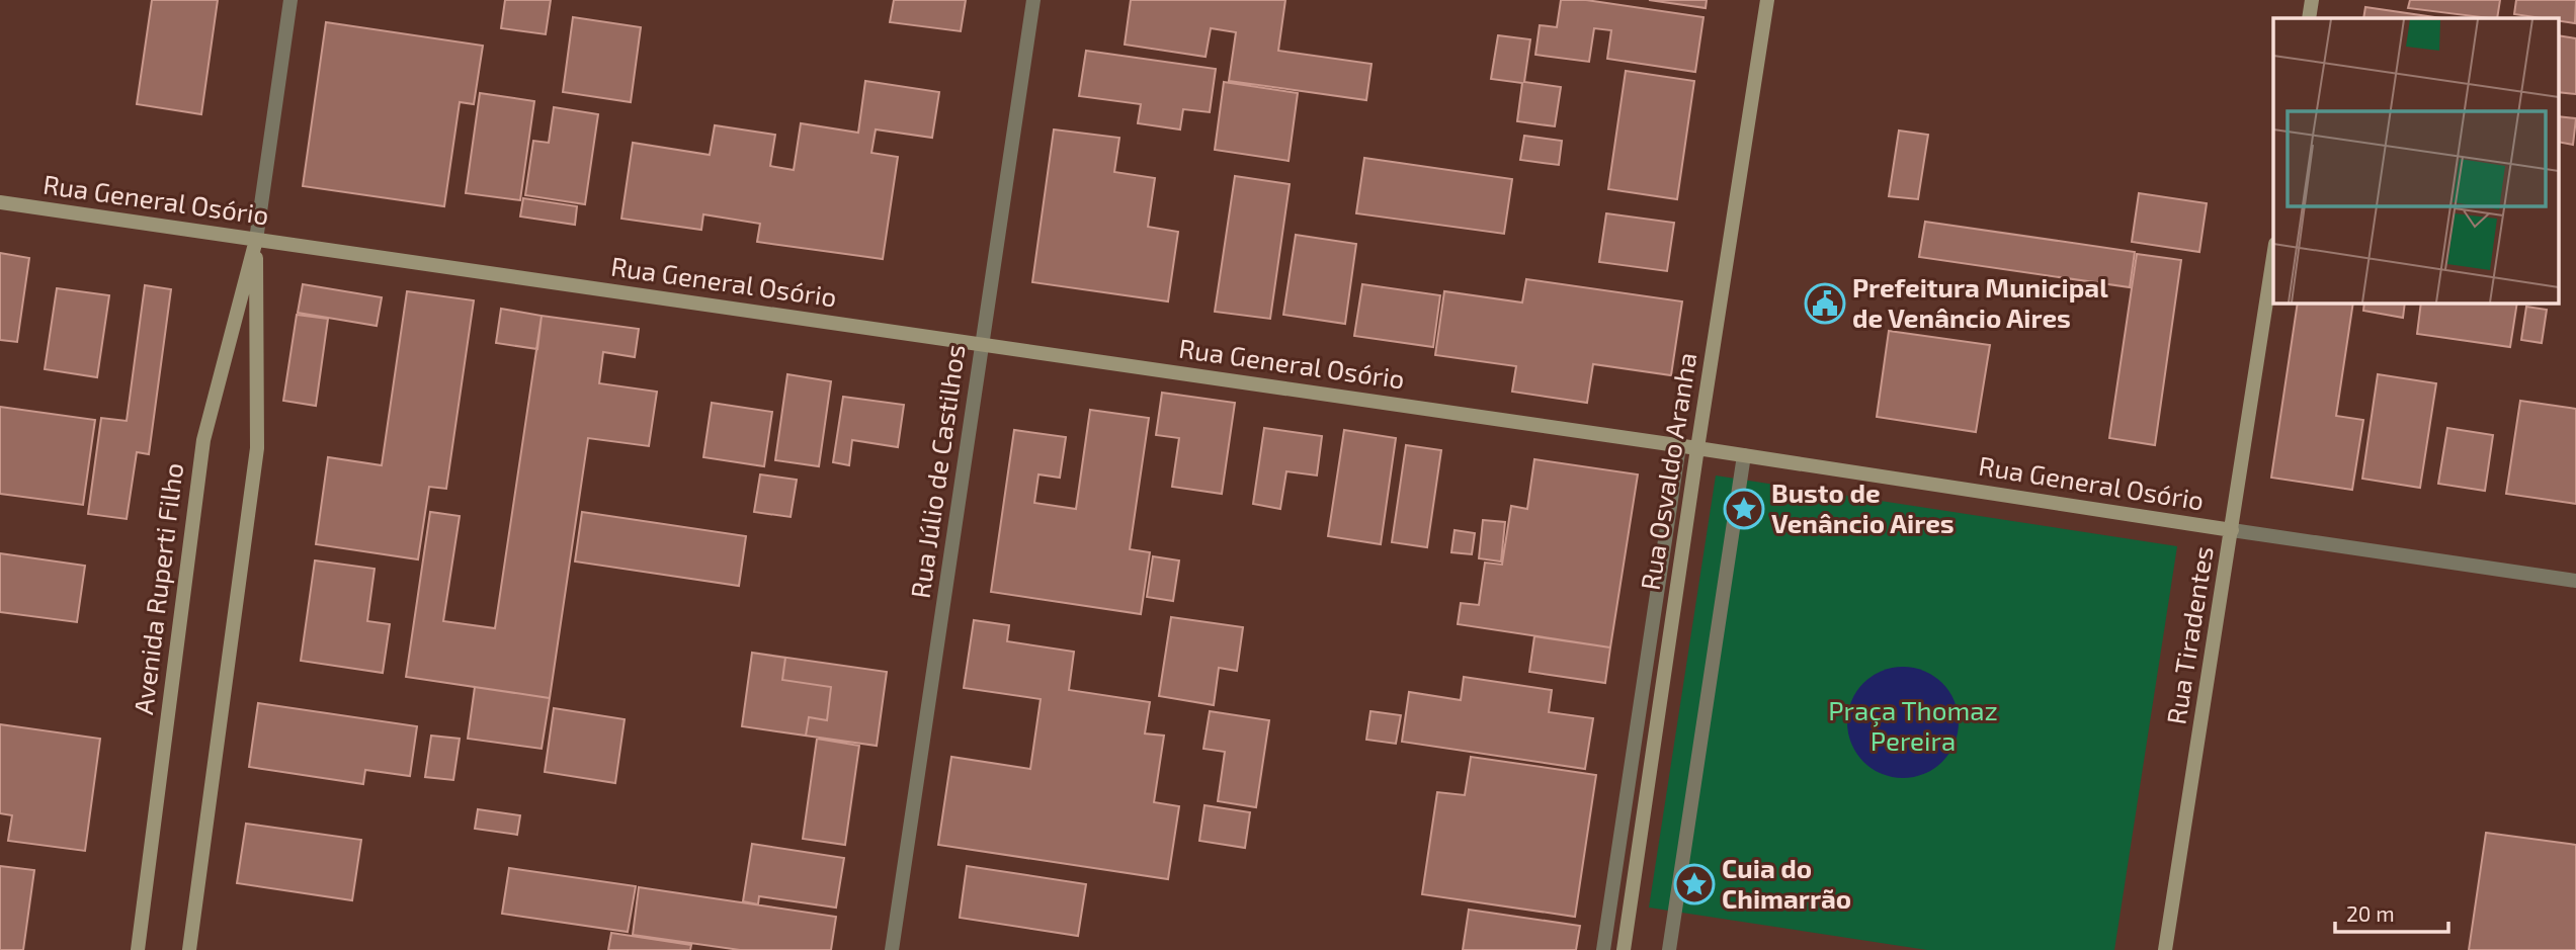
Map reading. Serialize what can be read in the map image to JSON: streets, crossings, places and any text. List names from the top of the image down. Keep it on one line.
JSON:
{"streets":{"main road":["Rua General Osório","Rua Osvaldo Aranha","Avenida Ruperti Filho","Rua Tiradentes"],"street":["Rua Júlio de Castilhos"]},"crossings":[["Rua General Osório","Rua Júlio de Castilhos"],["Rua General Osório","Rua Osvaldo Aranha"],["Rua General Osório","Avenida Ruperti Filho"],["Rua General Osório","Rua Tiradentes"]],"parks":["Praça Thomaz Pereira"],"places":{"public building":["Prefeitura Municipal de Venâncio Aires"],"place":["Busto de Venâncio Aires","Cuia do Chimarrão"]},"scale_bar":"20 m"}
